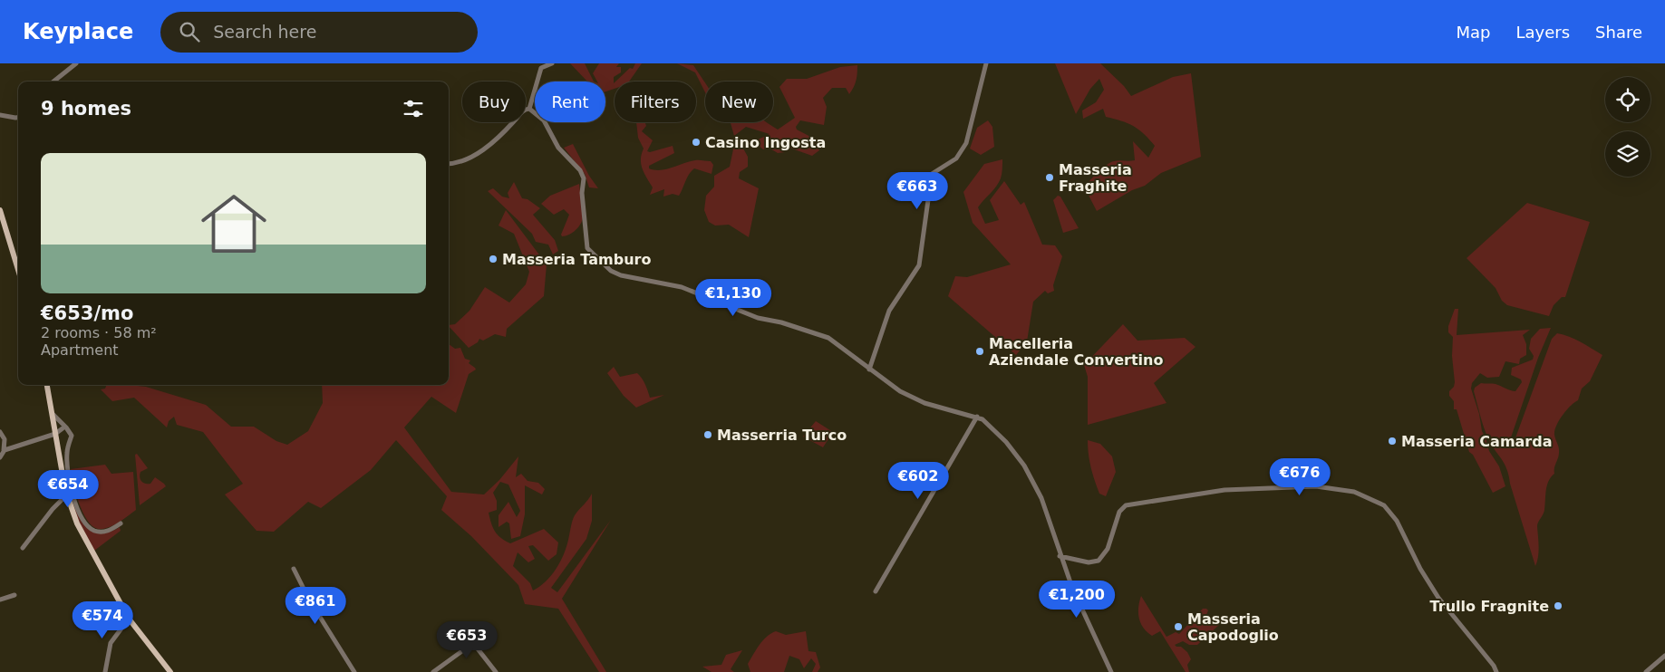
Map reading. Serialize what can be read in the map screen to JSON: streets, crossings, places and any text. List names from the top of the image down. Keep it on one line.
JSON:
{"places":["Casino Ingosta","Masseria Fraghite","Masseria Tamburo","Macelleria Aziendale Convertino","Masserria Turco","Masseria Camarda","Trullo Fragnite","Masseria Capodoglio"],"page":{"header":"Keyplace","search":"Search here","nav":["Map","Layers","Share"],"chip":["Buy","Rent","Filters","New"],"heading":"9 homes","list":[{"name":"€653/mo","note":"2 rooms · 58 m² · Apartment"}],"price":["€663","€1,130","€676","€602","€654","€1,200","€861","€574","€653"]}}
